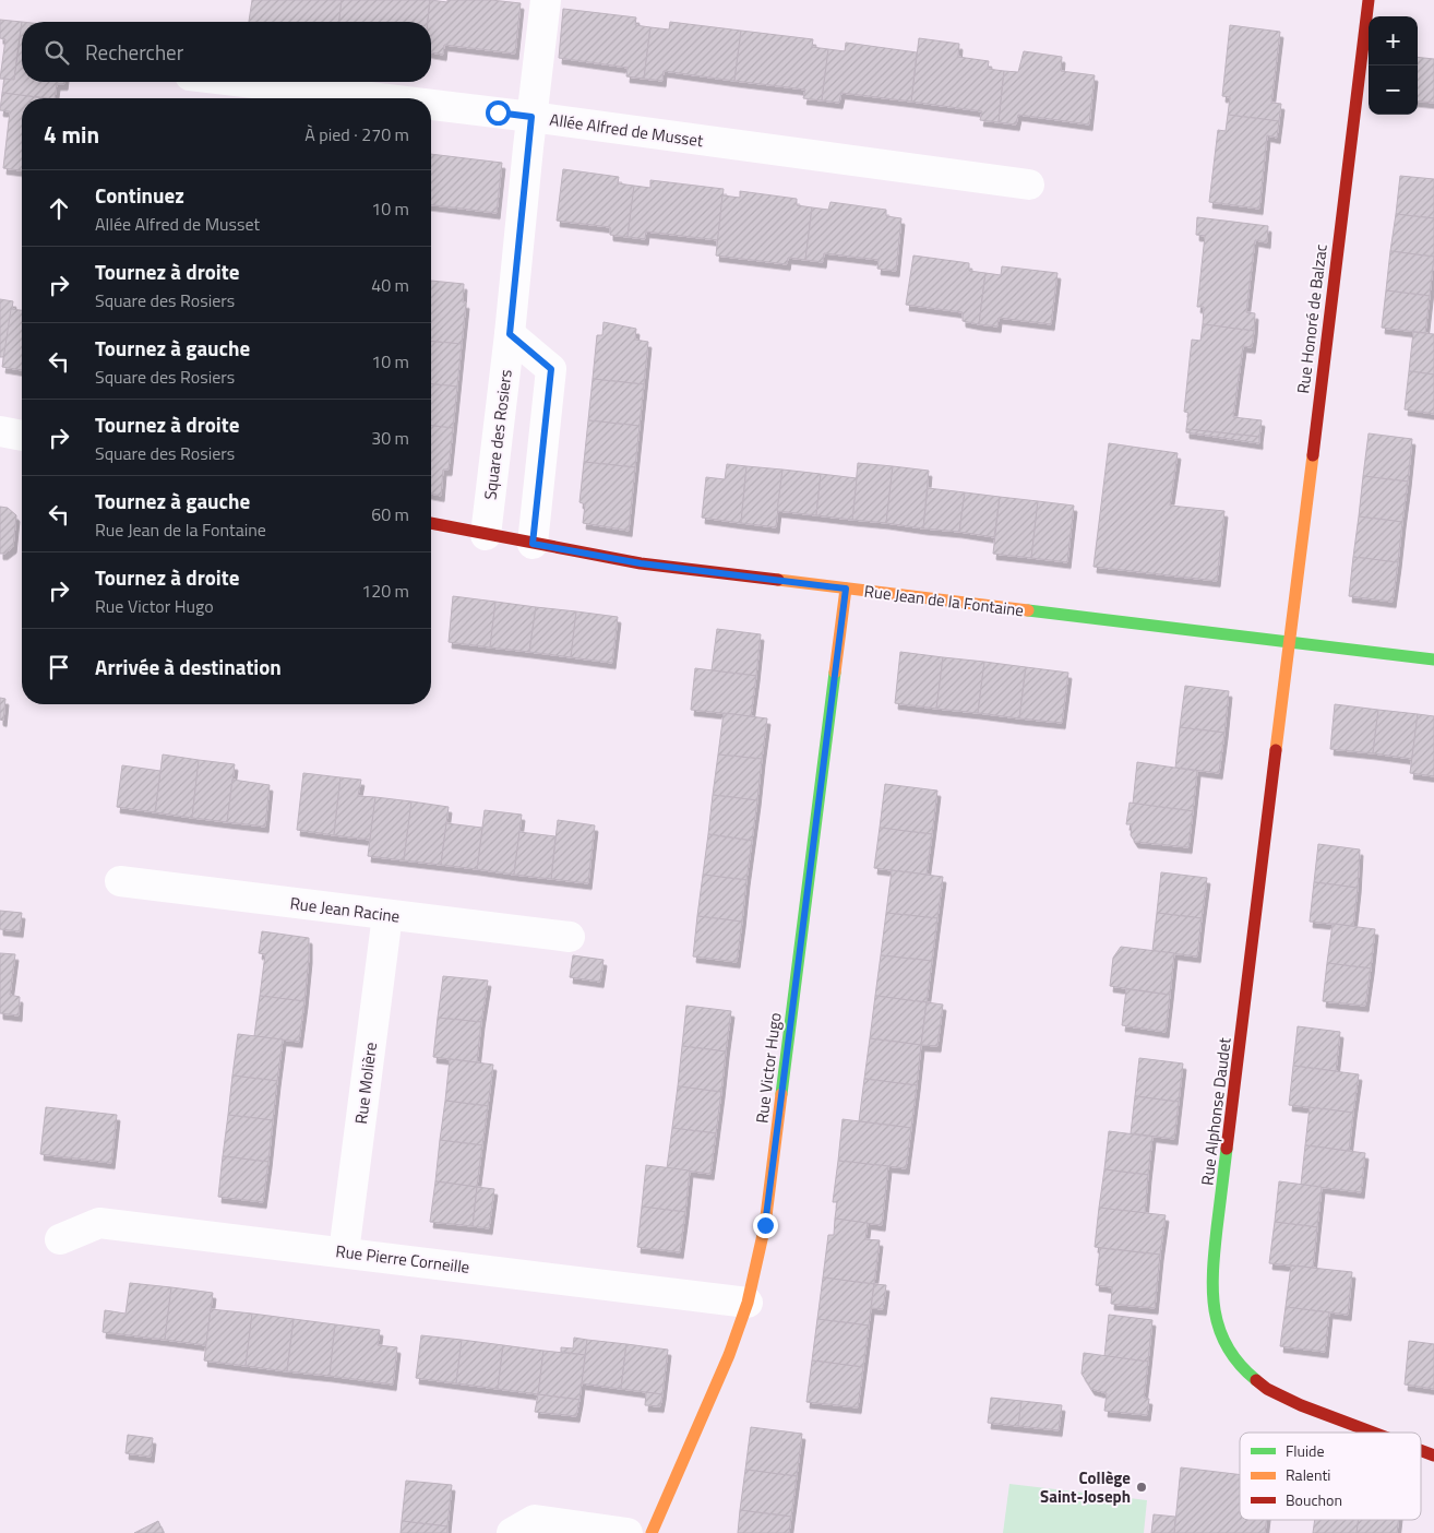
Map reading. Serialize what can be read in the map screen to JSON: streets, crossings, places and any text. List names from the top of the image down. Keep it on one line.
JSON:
{"streets":{"street":["Allée Alfred de Musset","Rue Honoré de Balzac","Square des Rosiers","Rue Jean de la Fontaine","Rue Jean Racine","Rue Victor Hugo","Rue Molière","Rue Alphonse Daudet","Rue Pierre Corneille"]},"crossings":[["Allée Alfred de Musset","Square des Rosiers"],["Rue Honoré de Balzac","Rue Jean de la Fontaine"],["Rue Honoré de Balzac","Rue Alphonse Daudet"],["Square des Rosiers","Rue Jean de la Fontaine"],["Rue Jean de la Fontaine","Rue Victor Hugo"],["Rue Jean de la Fontaine","Rue Alphonse Daudet"],["Rue Jean Racine","Rue Molière"],["Rue Victor Hugo","Rue Pierre Corneille"],["Rue Molière","Rue Pierre Corneille"]],"places":["Collège Saint-Joseph"],"legend":["Fluide","Ralenti","Bouchon"],"page":{"map_buttons":["+","−"],"search":"Rechercher","heading":["4 min","À pied · 270 m"],"list":[["Continuez","Allée Alfred de Musset","10 m"],["Tournez à droite","Square des Rosiers","40 m"],["Tournez à gauche","Square des Rosiers","10 m"],["Tournez à droite","Square des Rosiers","30 m"],["Tournez à gauche","Rue Jean de la Fontaine","60 m"],["Tournez à droite","Rue Victor Hugo","120 m"],"Arrivée à destination"]}}
